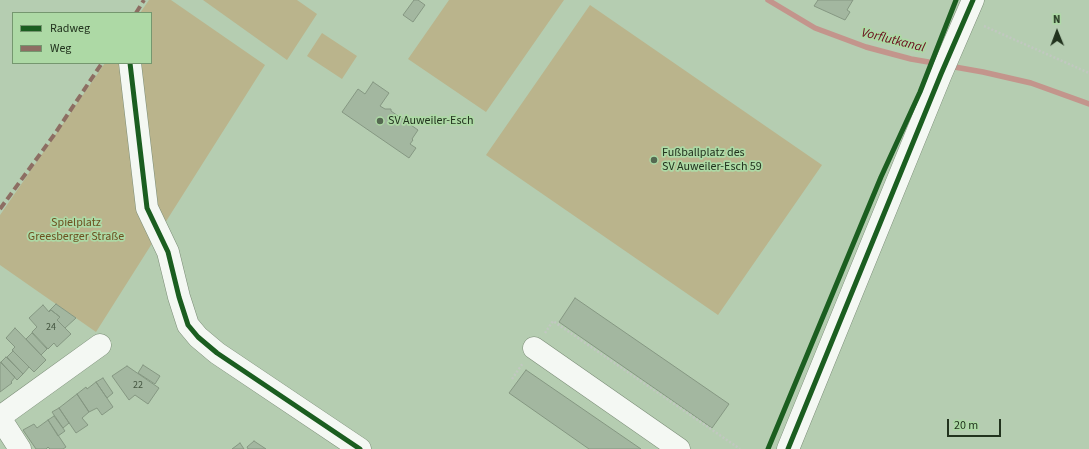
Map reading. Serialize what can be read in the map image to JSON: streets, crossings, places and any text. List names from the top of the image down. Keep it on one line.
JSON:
{"water":["Vorflutkanal"],"parks":["Spielplatz Greesberger Straße"],"places":["SV Auweiler-Esch","Fußballplatz des SV Auweiler-Esch 59"],"house_numbers":["24","22"],"legend":["Radweg","Weg"],"scale_bar":"20 m","north":"top"}
